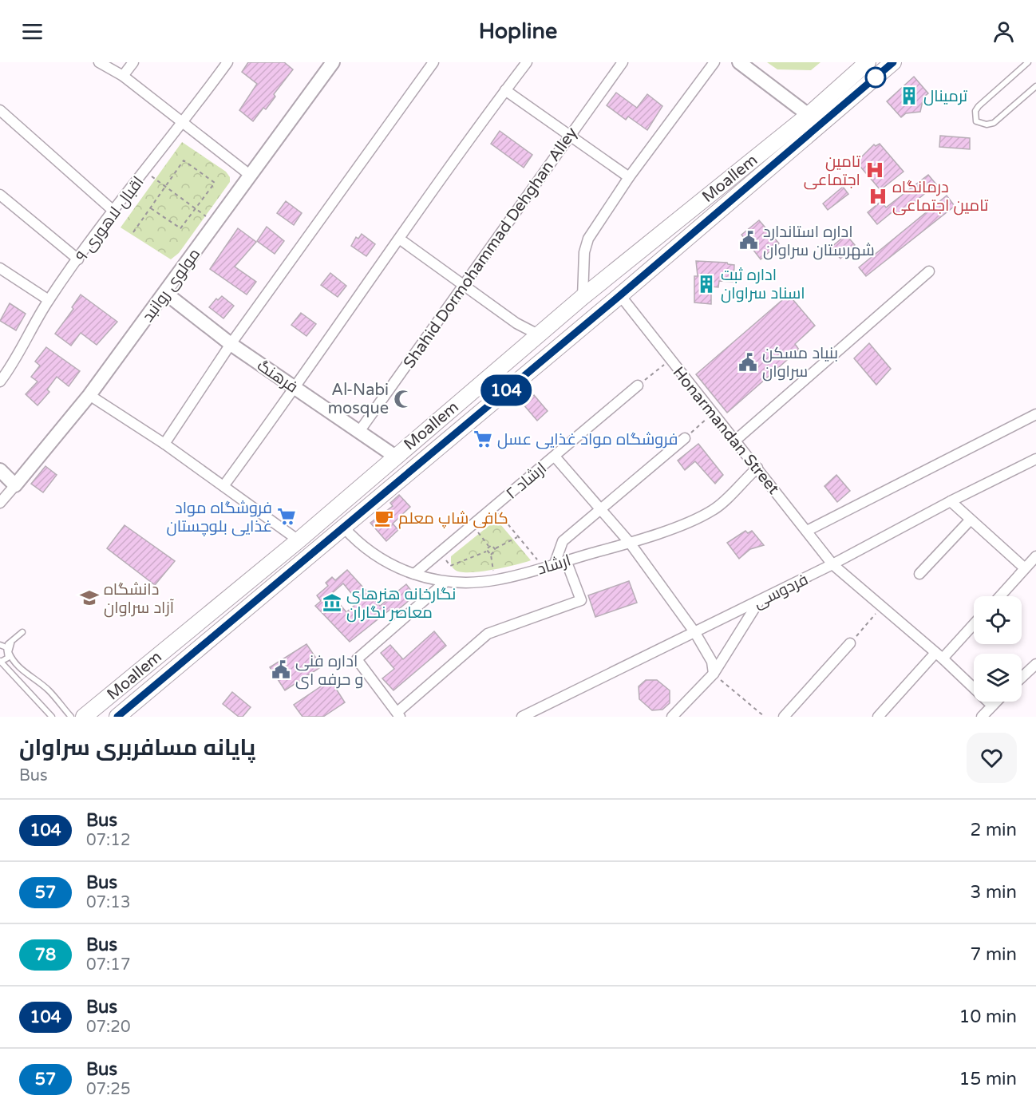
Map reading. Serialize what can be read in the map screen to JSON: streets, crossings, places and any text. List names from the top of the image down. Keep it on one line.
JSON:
{"streets":{"main road":["Moallem"],"street":["اقبال لاهوری ۹","Shahid Dormohammad Dehghan Alley","مولوی روانبد","فرهنگ","Honarmandan Street","ارشاد ۲","ارشاد","فردوسی"]},"crossings":[["Moallem","فرهنگ"],["Moallem","Honarmandan Street"],["Moallem","ارشاد"],["Shahid Dormohammad Dehghan Alley","فرهنگ"],["مولوی روانبد","فرهنگ"],["Honarmandan Street","ارشاد"],["Honarmandan Street","فردوسی"],["ارشاد ۲","ارشاد"]],"places":{"building":["ترمینال","اداره ثبت اسناد سراوان"],"hospital":["تامین اجتماعی","درمانگاه تامین اجتماعی"],"public building":["اداره استاندارد شهرستان سراوان","بنیاد مسکن سراوان","اداره فنی و حرفه ای"],"mosque":["Al-Nabi mosque"],"supermarket":["فروشگاه مواد غذایی عسل","فروشگاه مواد غذایی بلوچستان"],"cafe":["کافی شاپ معلم"],"school or university":["دانشگاه آزاد سراوان"],"museum":["نگارخانه هنرهای معاصر نگاران"]},"lines":["bus line 104"],"page":{"header":"Hopline","on_map":"104","heading":["پایانه مسافربری سراوان","Bus"],"list":[{"mark":"104","name":"Bus","note":"07:12","value":"2 min"},{"mark":"57","name":"Bus","note":"07:13","value":"3 min"},{"mark":"78","name":"Bus","note":"07:17","value":"7 min"},{"mark":"104","name":"Bus","note":"07:20","value":"10 min"},{"mark":"57","name":"Bus","note":"07:25","value":"15 min"}]}}
